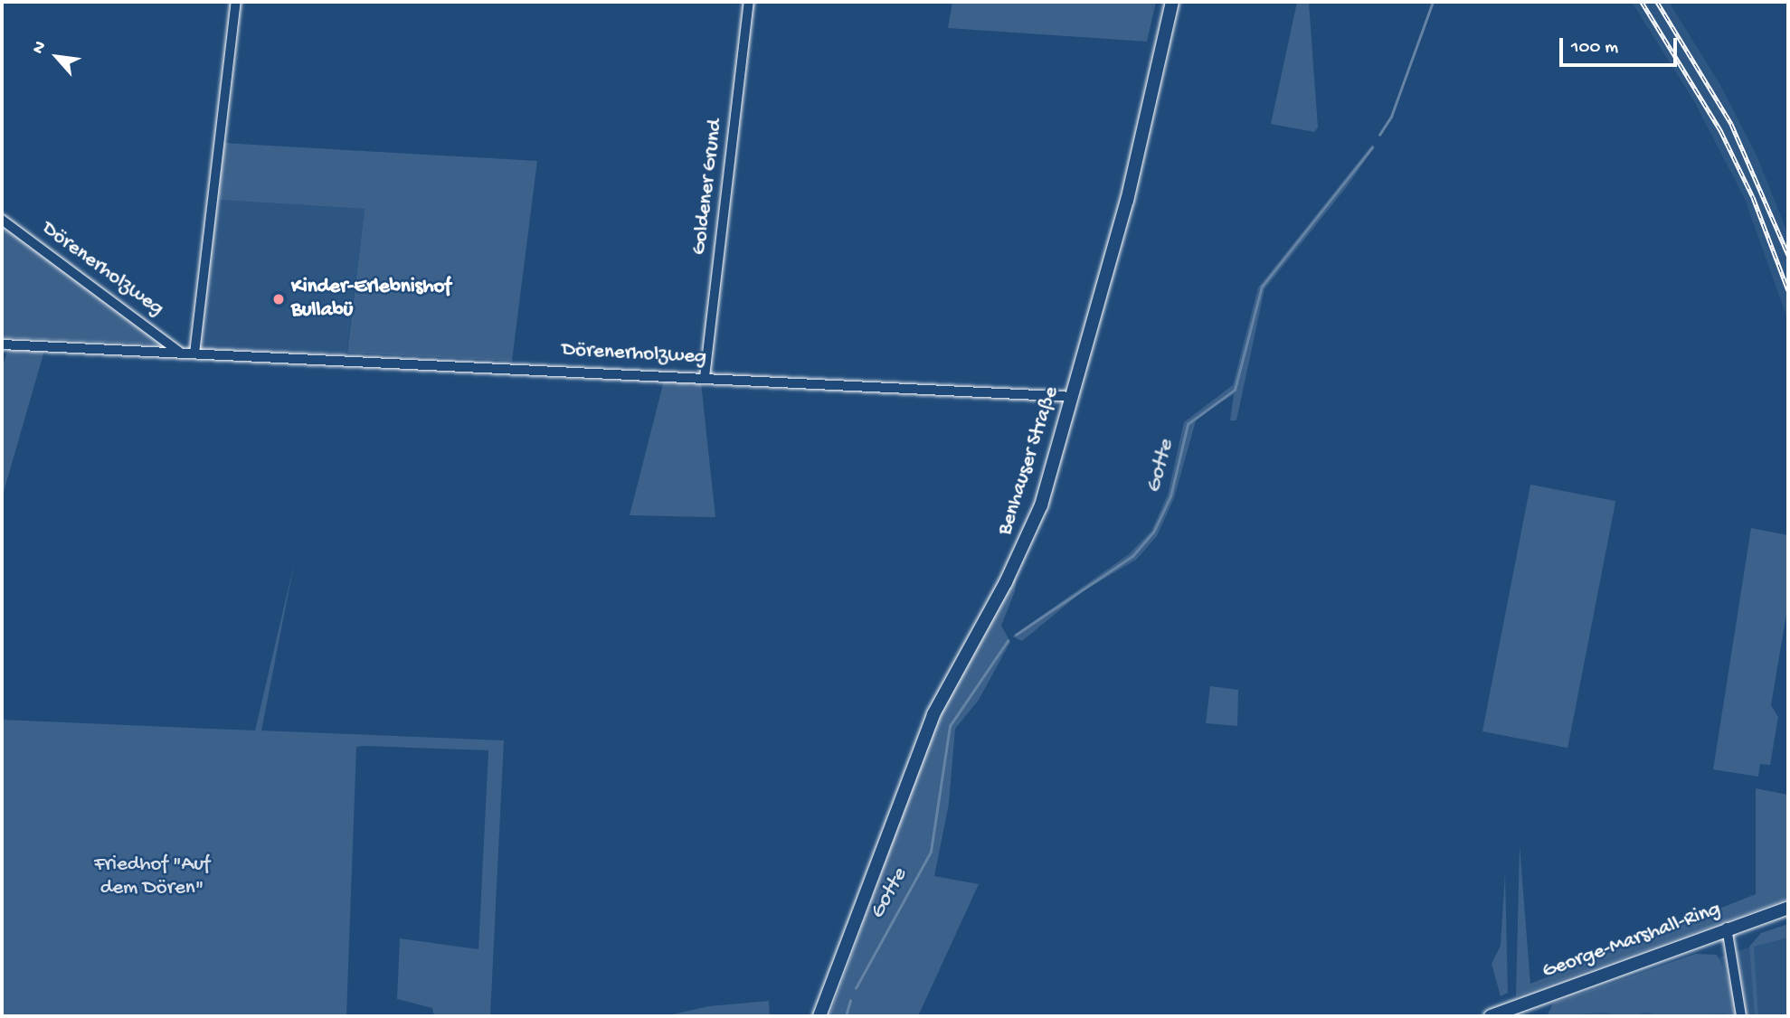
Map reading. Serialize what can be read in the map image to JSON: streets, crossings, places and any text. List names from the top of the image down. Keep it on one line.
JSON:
{"streets":{"main road":["Benhauser Straße","George-Marshall-Ring"],"street":["Goldener Grund","Dörenerholzweg"]},"crossings":[["Goldener Grund","Dörenerholzweg"],["Dörenerholzweg","Benhauser Straße"]],"water":["Gotte"],"parks":["Friedhof \"Auf dem Dören\""],"places":["Kinder-Erlebnishof Bullabü"],"scale_bar":"100 m","north":"top left"}
